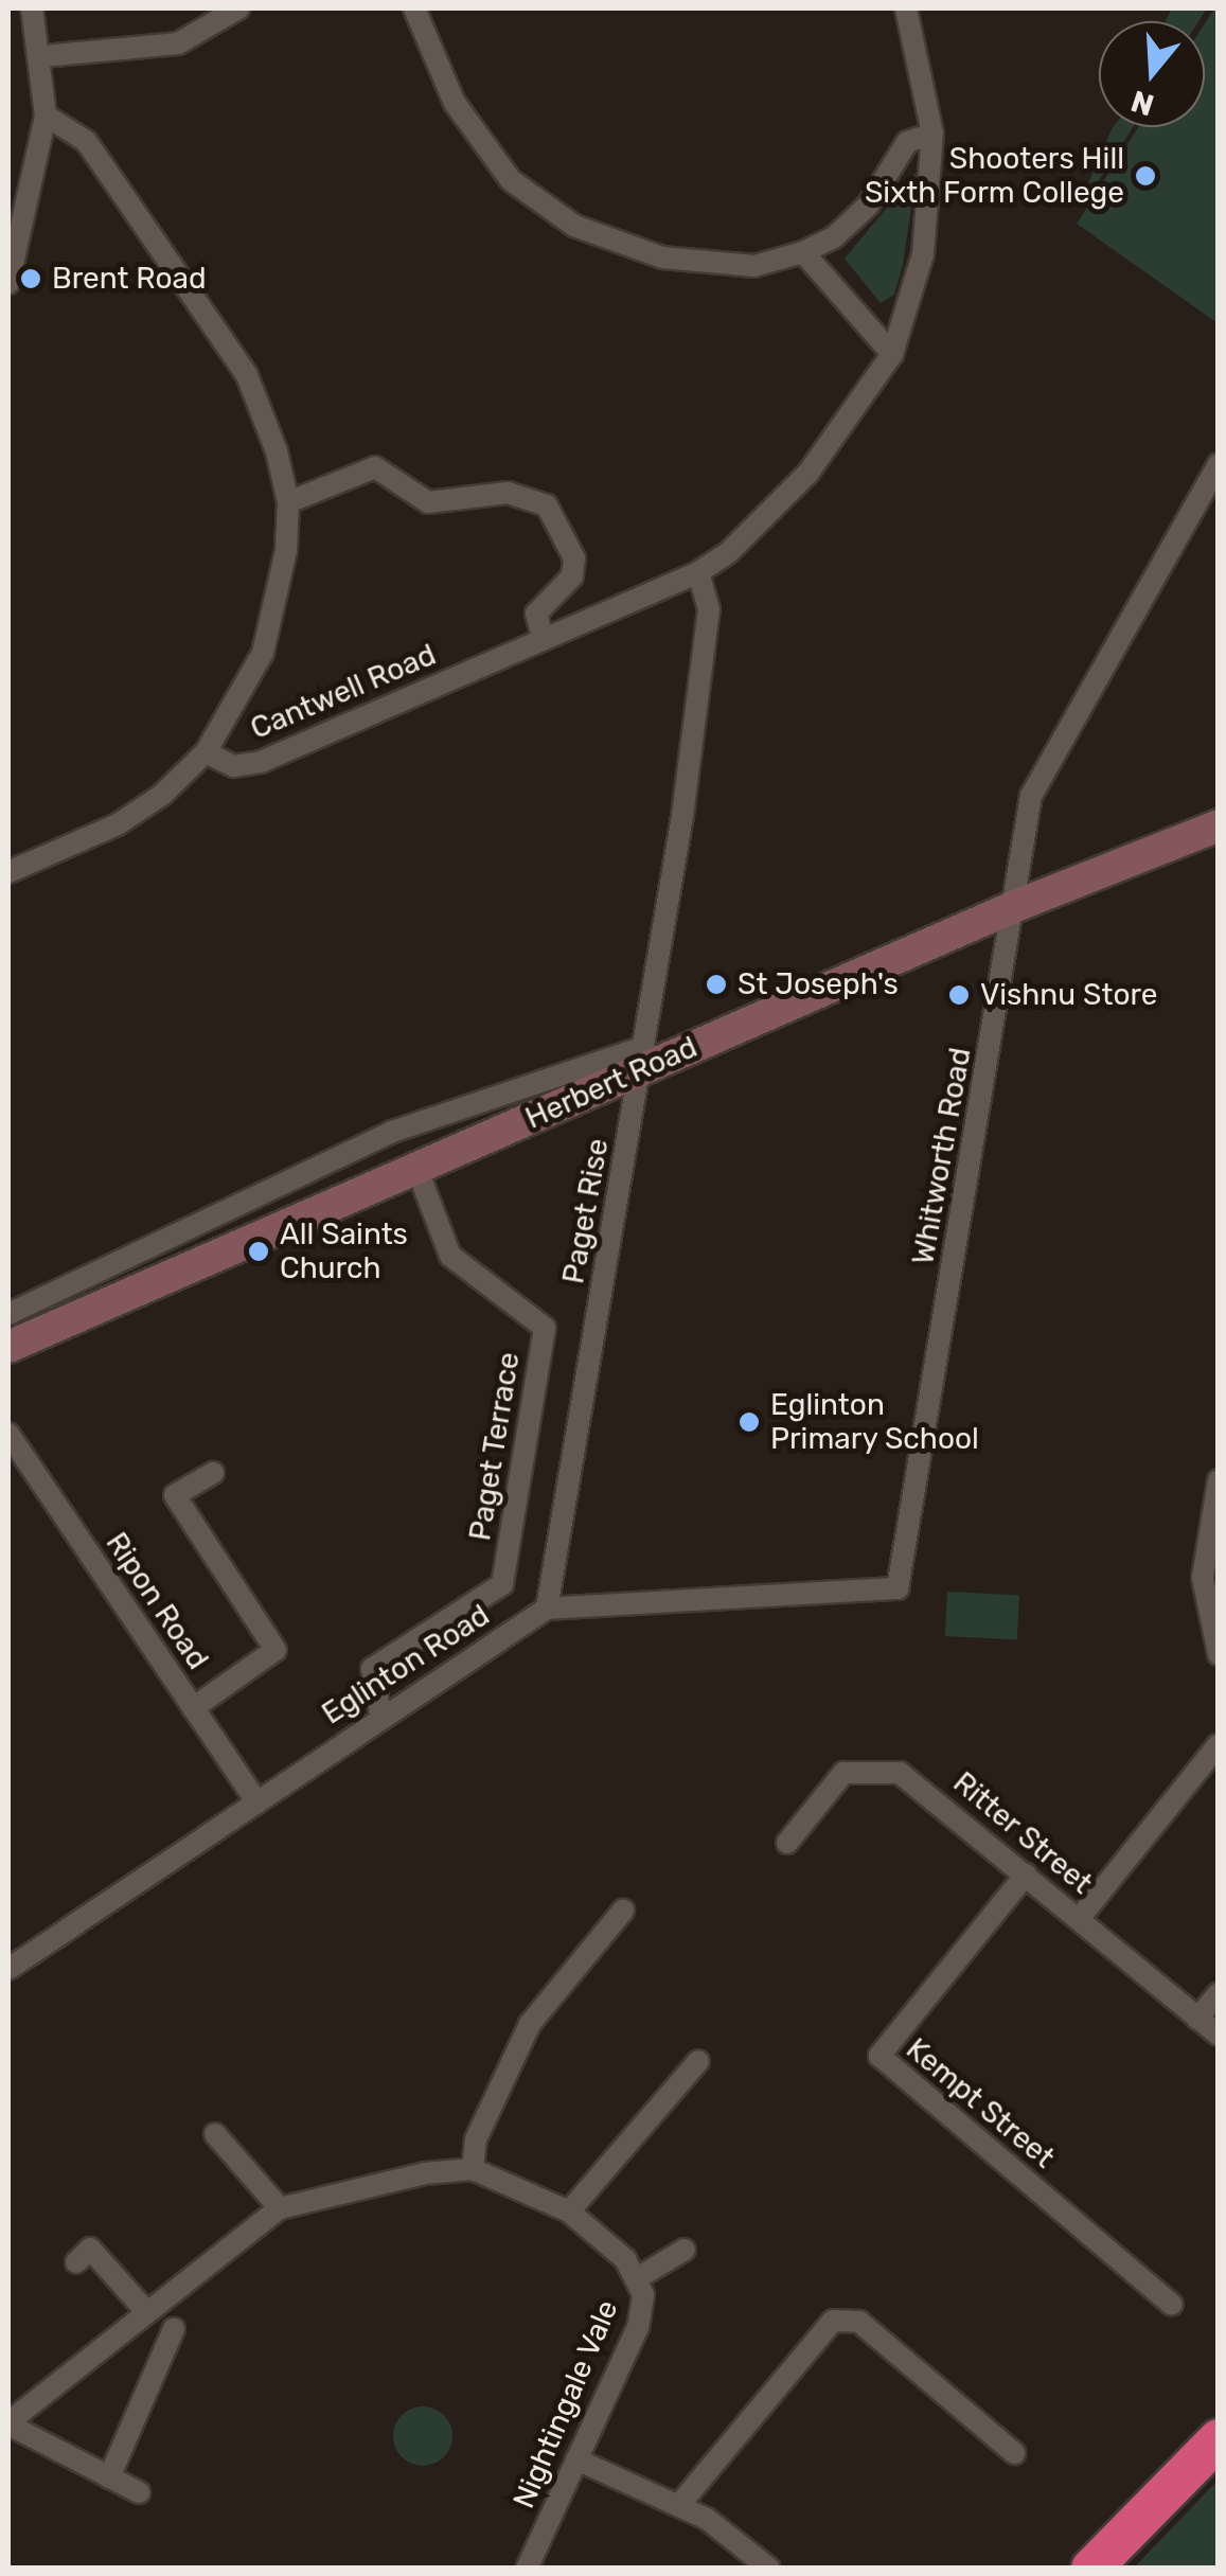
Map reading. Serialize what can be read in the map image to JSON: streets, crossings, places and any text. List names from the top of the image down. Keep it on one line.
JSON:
{"streets":{"street":["Cantwell Road","Herbert Road","Whitworth Road","Paget Rise","Paget Terrace","Ripon Road","Eglinton Road","Ritter Street","Kempt Street","Nightingale Vale"]},"crossings":[["Cantwell Road","Paget Rise"],["Herbert Road","Whitworth Road"],["Herbert Road","Paget Rise"],["Herbert Road","Paget Terrace"],["Whitworth Road","Eglinton Road"],["Paget Rise","Eglinton Road"],["Paget Terrace","Eglinton Road"],["Ripon Road","Eglinton Road"],["Ritter Street","Kempt Street"]],"places":["Shooters Hill Sixth Form College","Brent Road","St Joseph's","Vishnu Store","All Saints Church","Eglinton Primary School"],"north":"bottom"}
